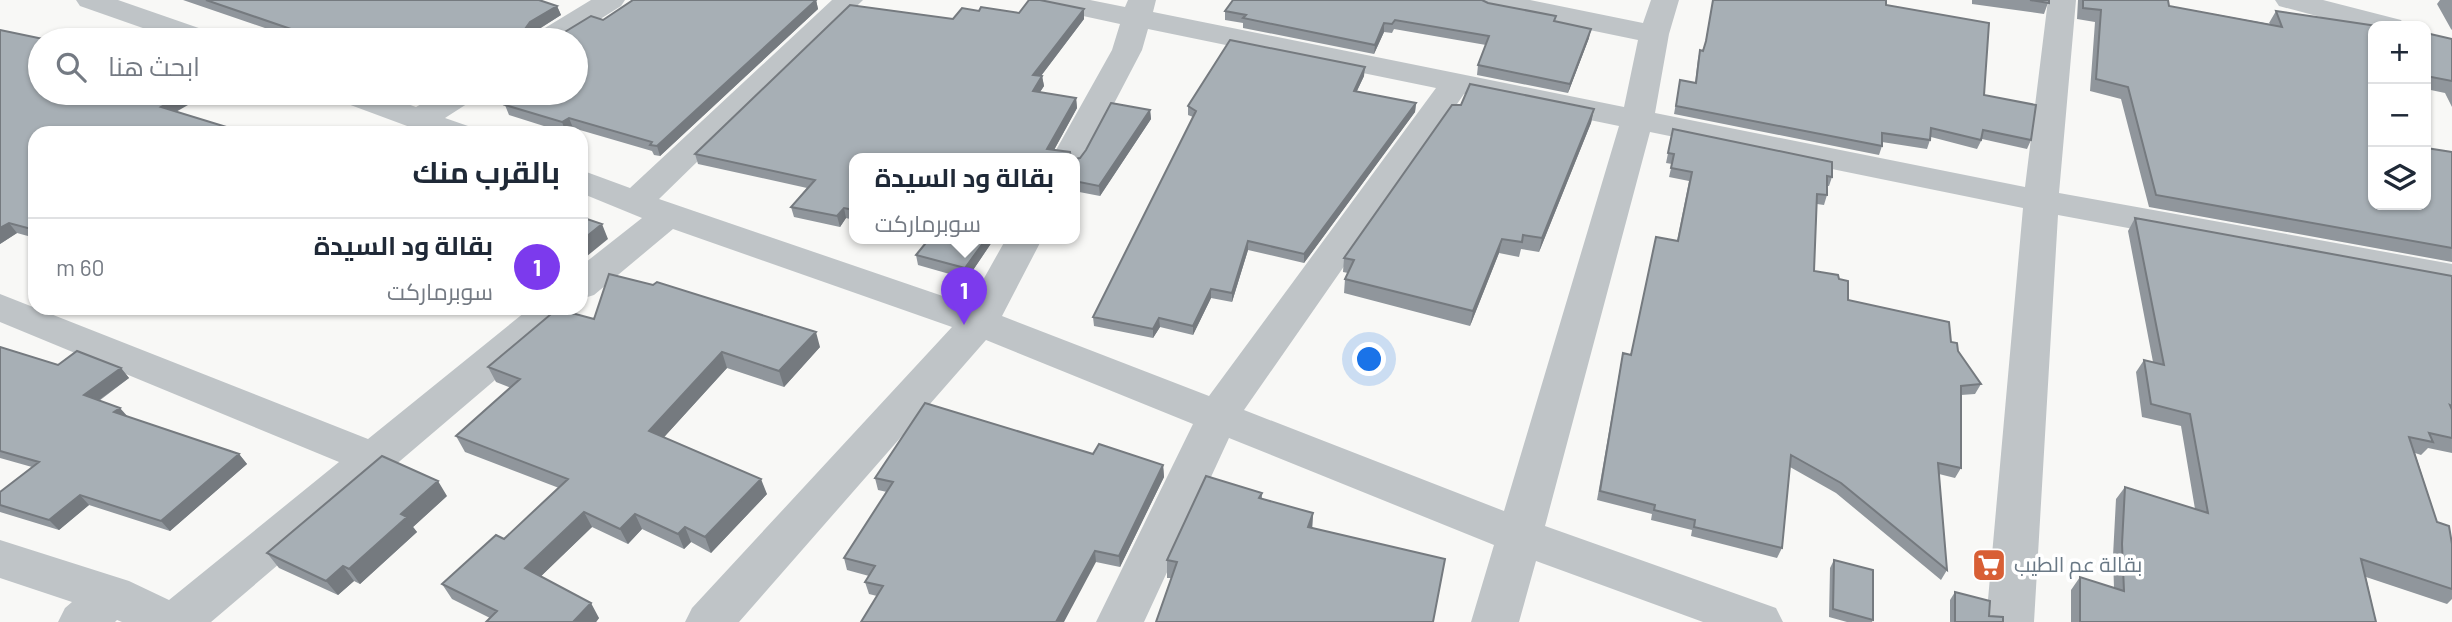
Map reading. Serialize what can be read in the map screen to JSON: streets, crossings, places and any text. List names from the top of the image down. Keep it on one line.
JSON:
{"places":{"supermarket":["بقالة عم الطيب"]},"page":{"map_buttons":["+","−"],"search":"ابحث هنا","heading":"بالقرب منك","popup":["بقالة ود السيدة","سوبرماركت"],"list":[{"mark":"1","name":"بقالة ود السيدة","note":"سوبرماركت","value":"60 m"}],"pins":"1"}}
